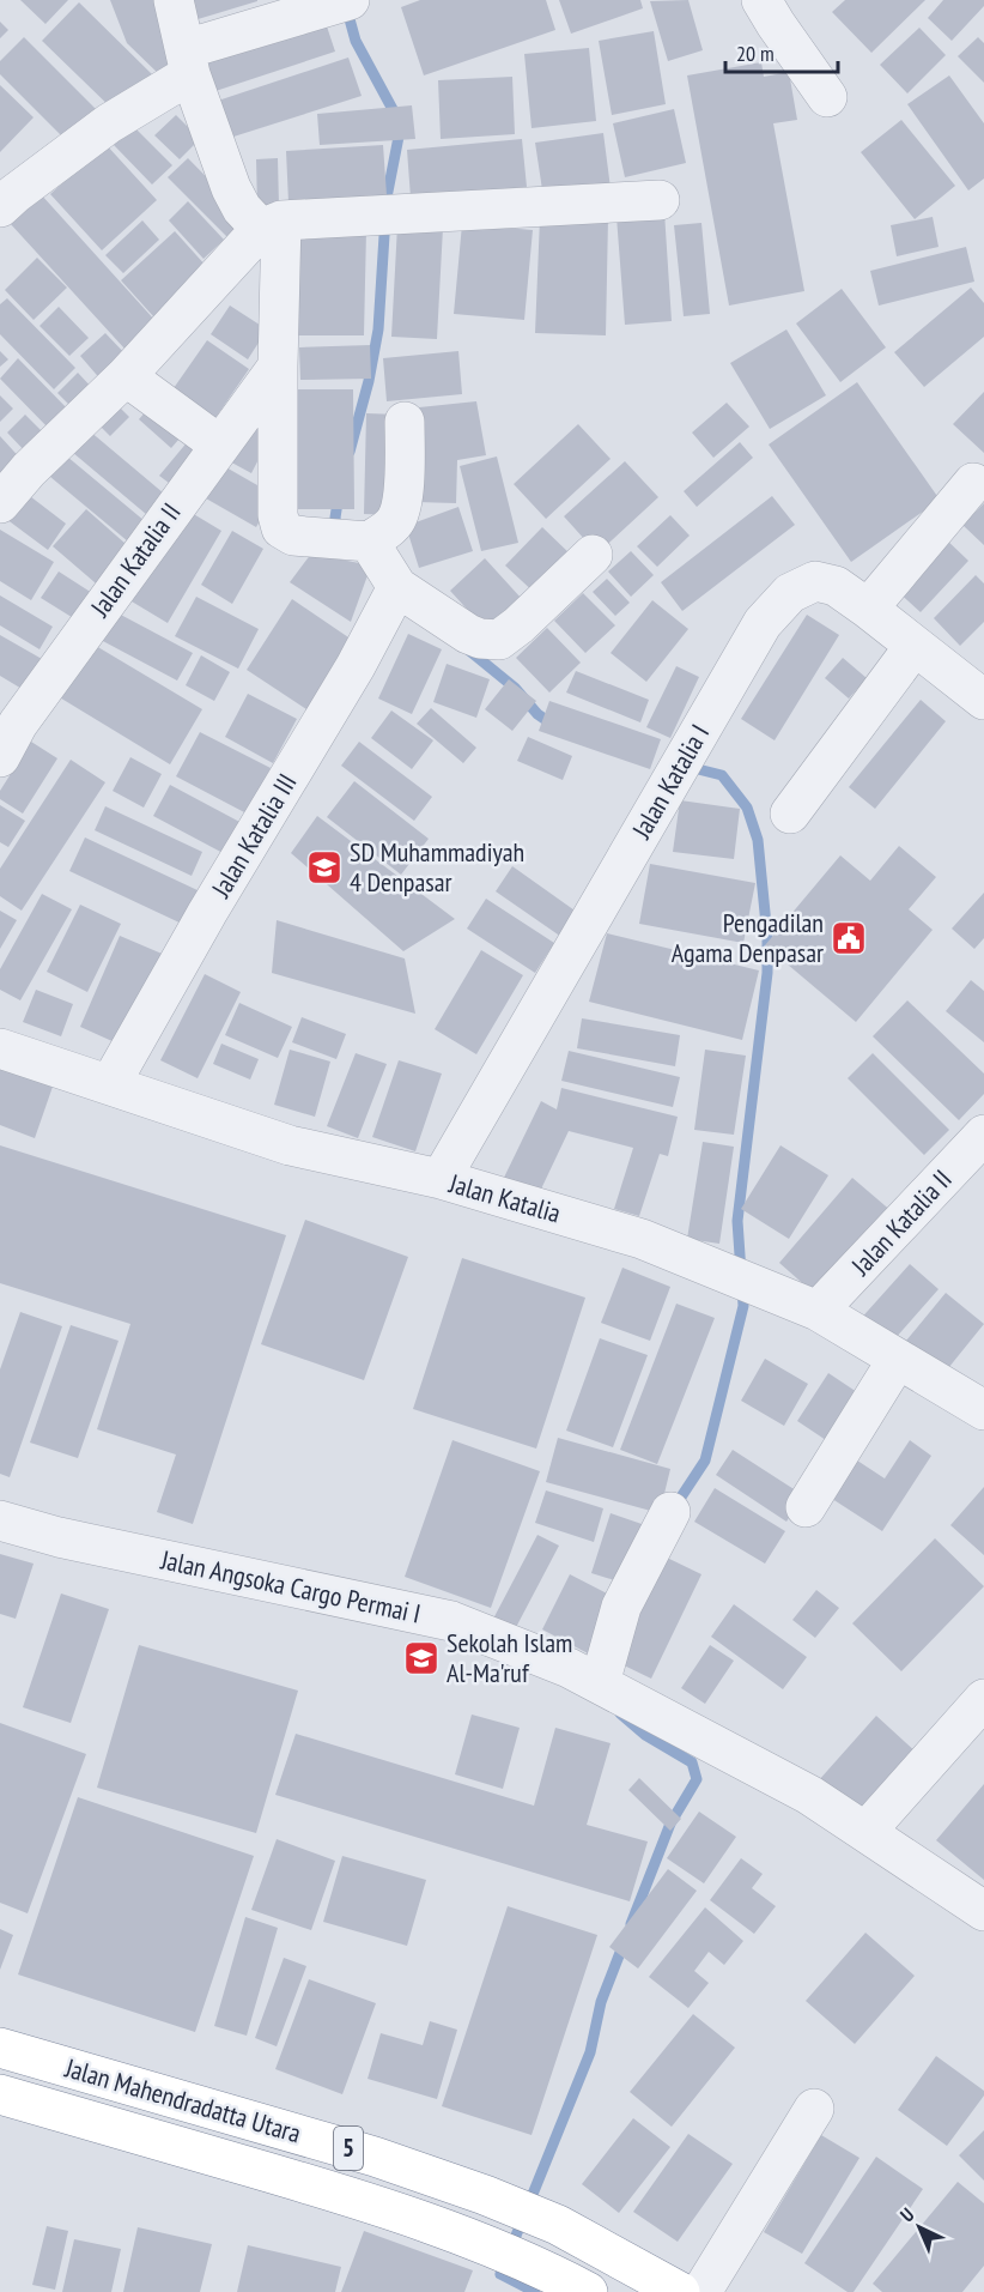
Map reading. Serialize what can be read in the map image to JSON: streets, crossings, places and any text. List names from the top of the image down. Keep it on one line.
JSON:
{"streets":{"highway":["Jalan Mahendradatta Utara","5"],"street":["Jalan Katalia II","Jalan Katalia I","Jalan Katalia III","Jalan Katalia","Jalan Angsoka Cargo Permai I"]},"crossings":[["Jalan Katalia II","Jalan Katalia"],["Jalan Katalia I","Jalan Katalia"],["Jalan Katalia III","Jalan Katalia"]],"places":{"school or university":["SD Muhammadiyah 4 Denpasar","Sekolah Islam Al-Ma'ruf"],"public building":["Pengadilan Agama Denpasar"]},"scale_bar":"20 m","north":"top left"}
